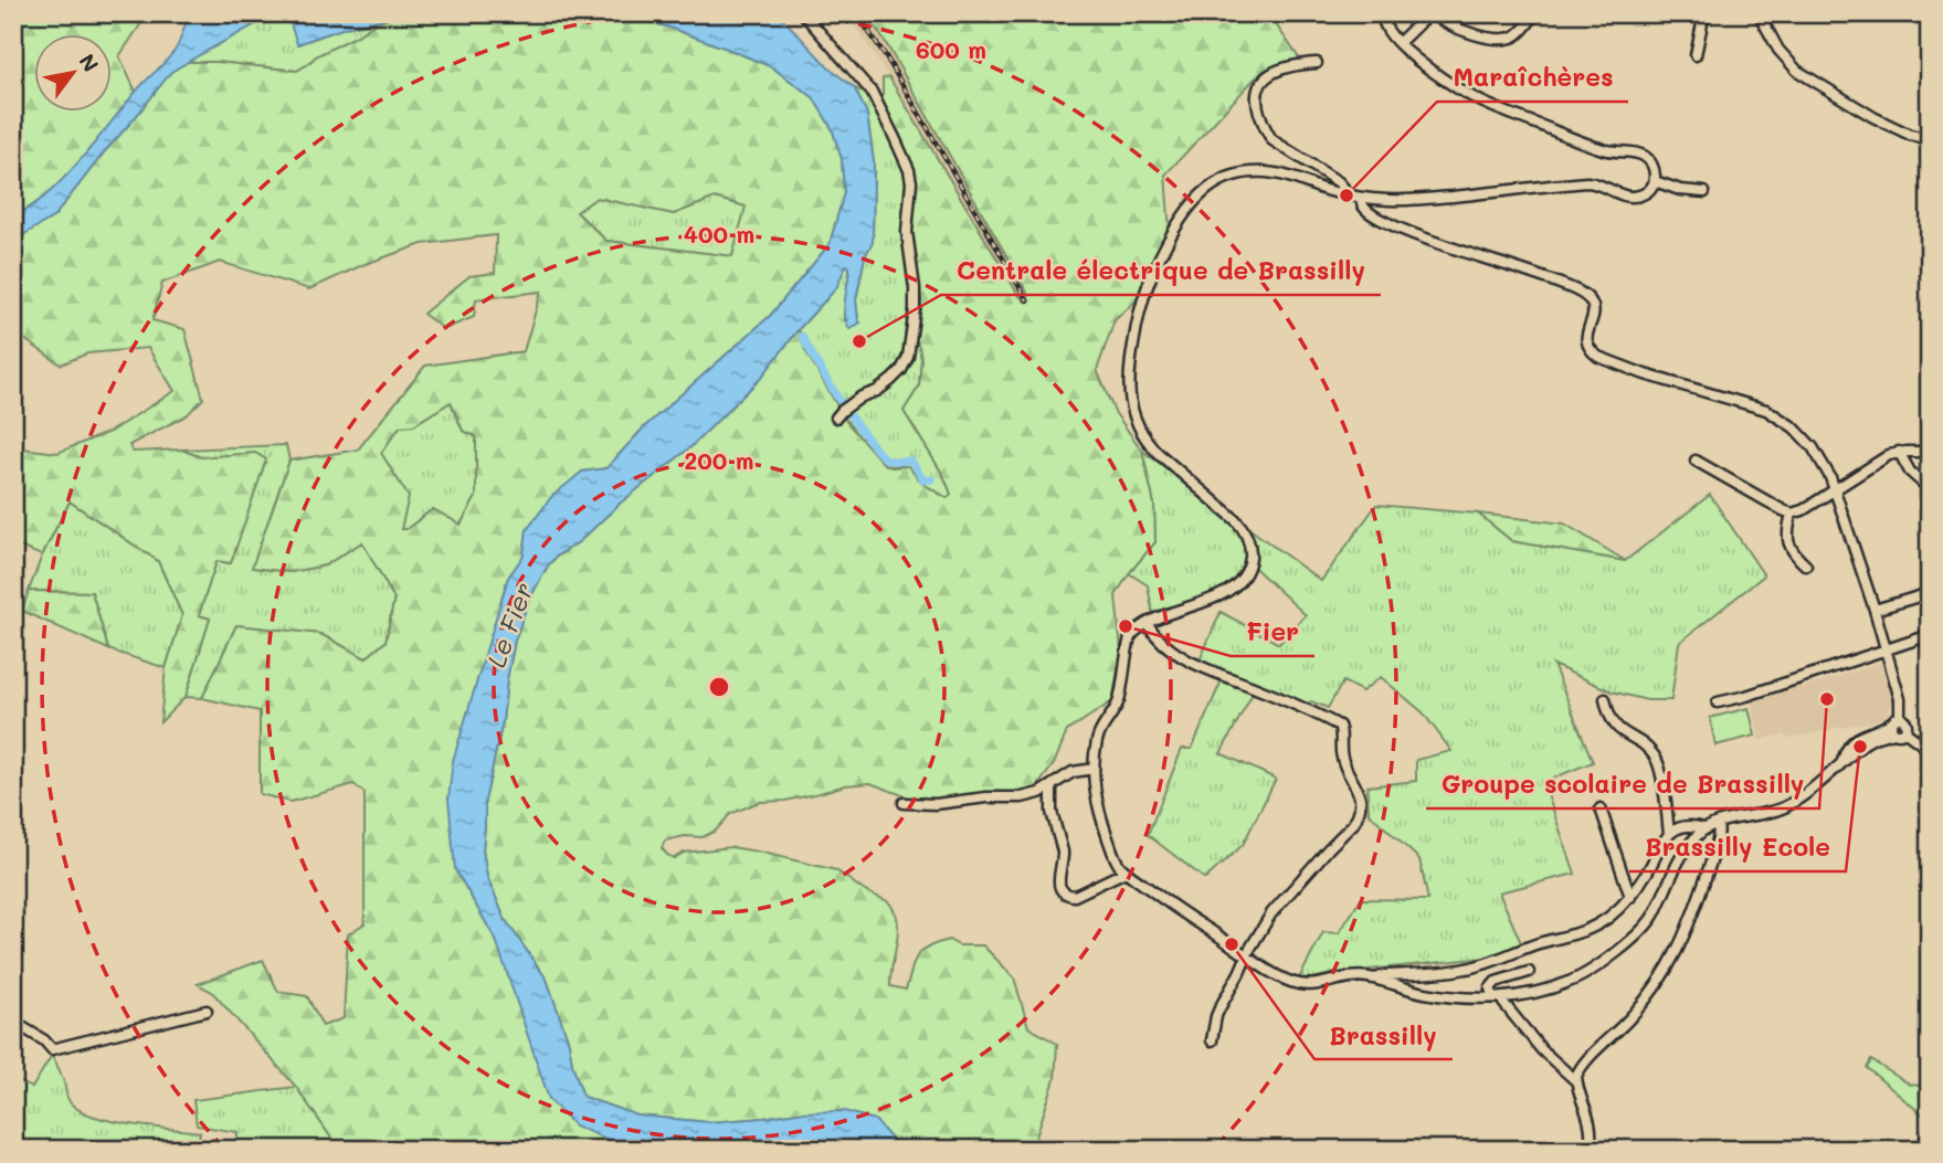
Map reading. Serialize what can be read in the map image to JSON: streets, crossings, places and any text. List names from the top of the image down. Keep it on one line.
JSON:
{"water":["Le Fier"],"places":["Maraîchères","Centrale électrique de Brassilly","Fier","Groupe scolaire de Brassilly","Brassilly Ecole","Brassilly"],"north":"top right","rings":["600 m","400 m","200 m"]}
